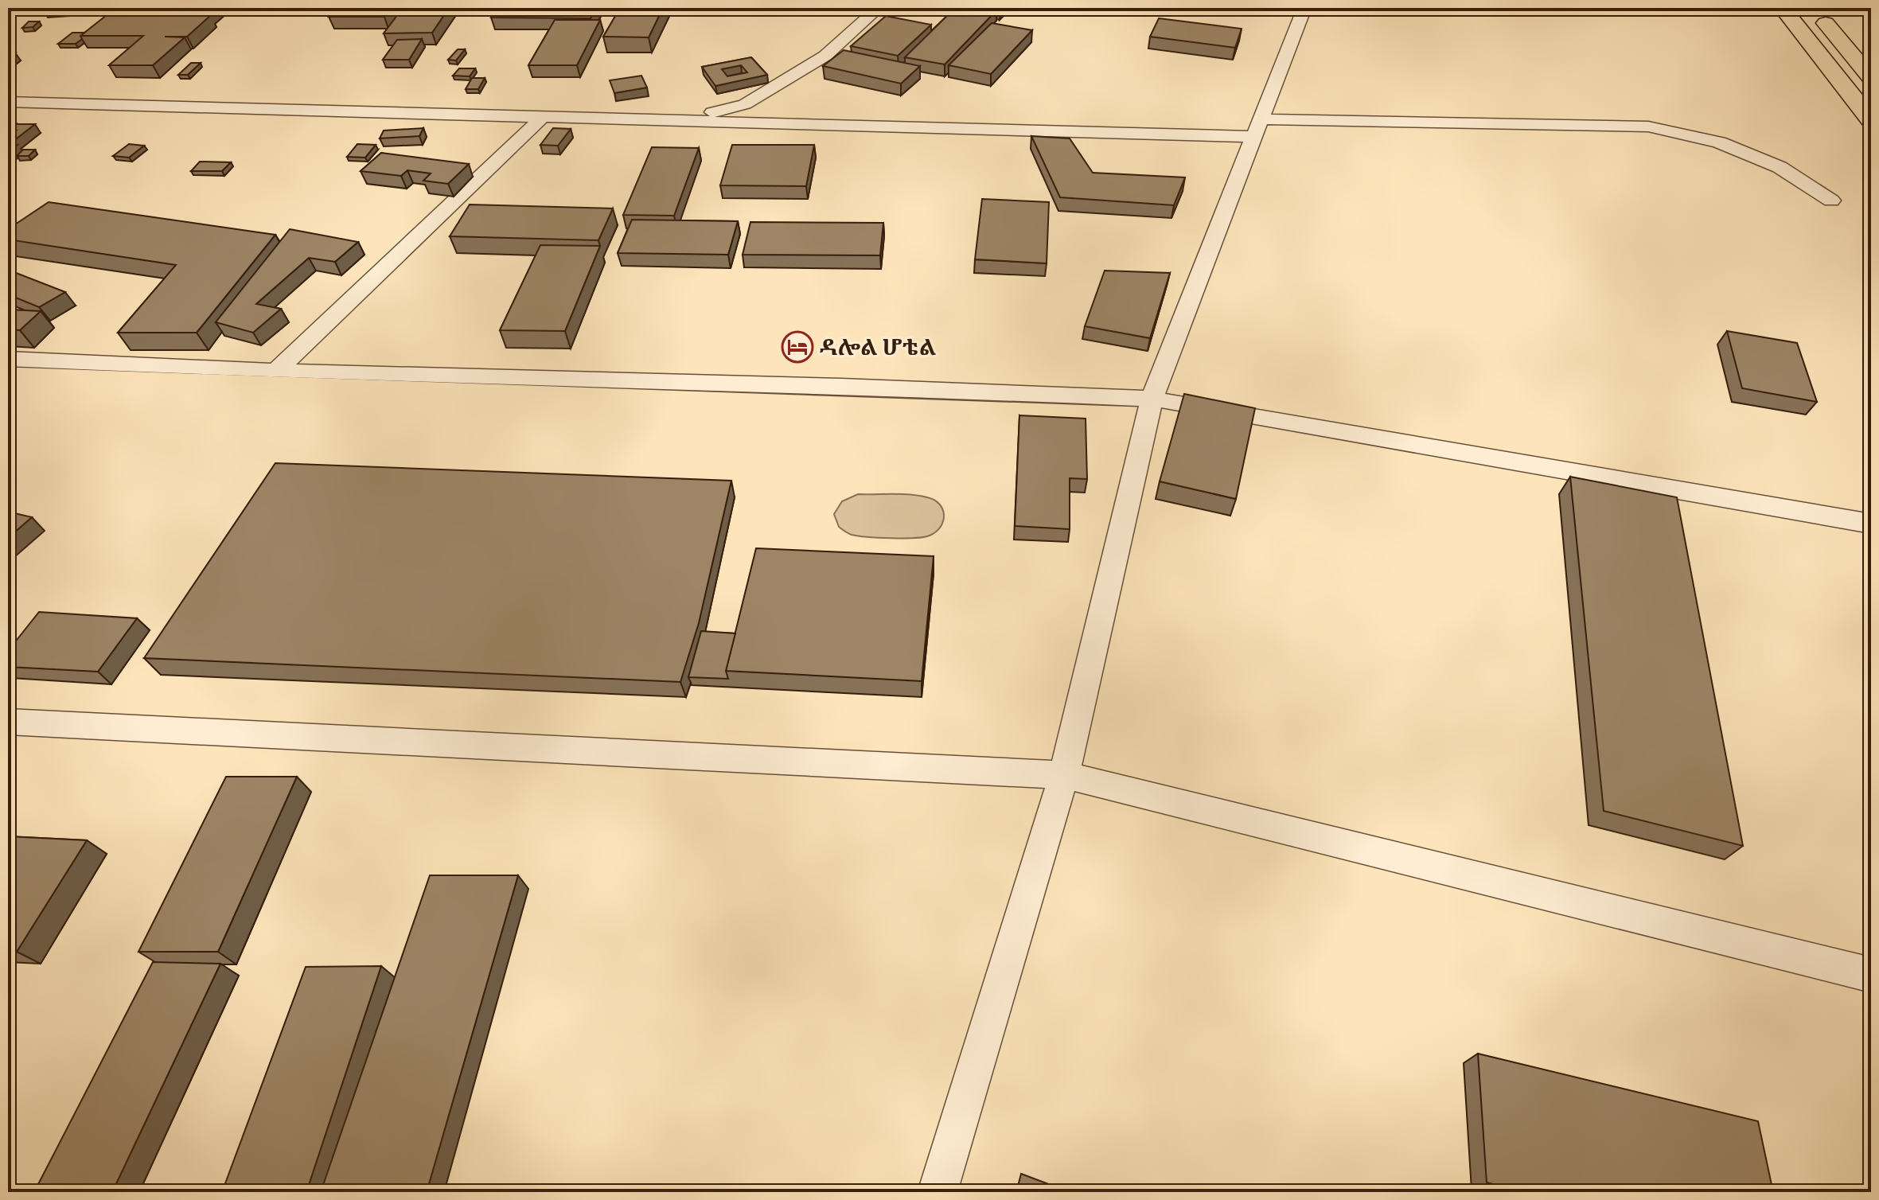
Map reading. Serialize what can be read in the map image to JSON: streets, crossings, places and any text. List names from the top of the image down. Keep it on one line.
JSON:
{"places":{"hotel":["ዳሎል ሆቴል"]}}
